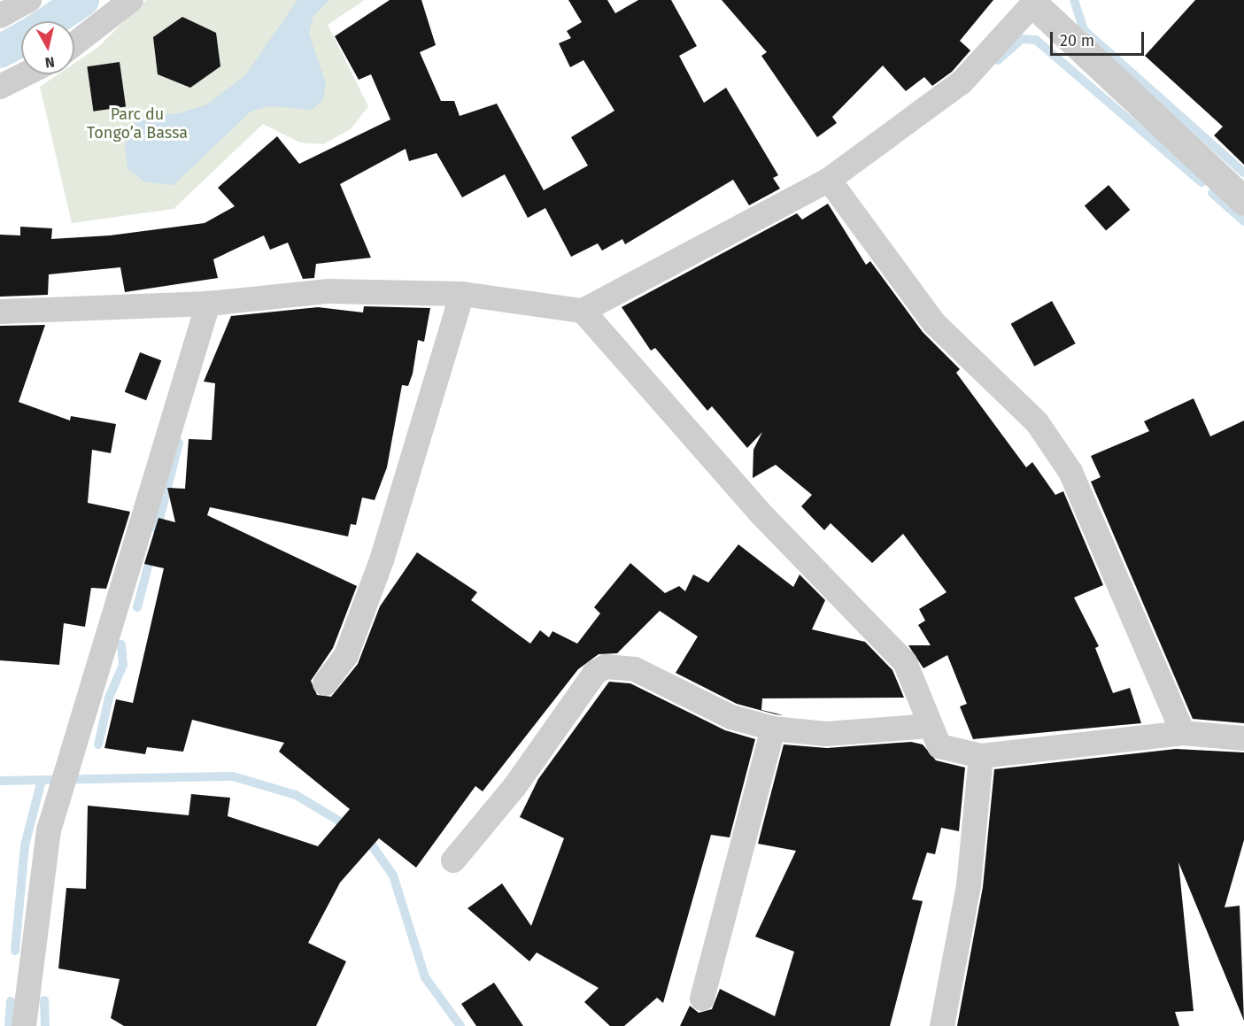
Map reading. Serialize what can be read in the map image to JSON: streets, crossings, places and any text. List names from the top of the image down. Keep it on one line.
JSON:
{"parks":["Parc du Tongo’a Bassa"],"scale_bar":"20 m","north":"bottom"}
